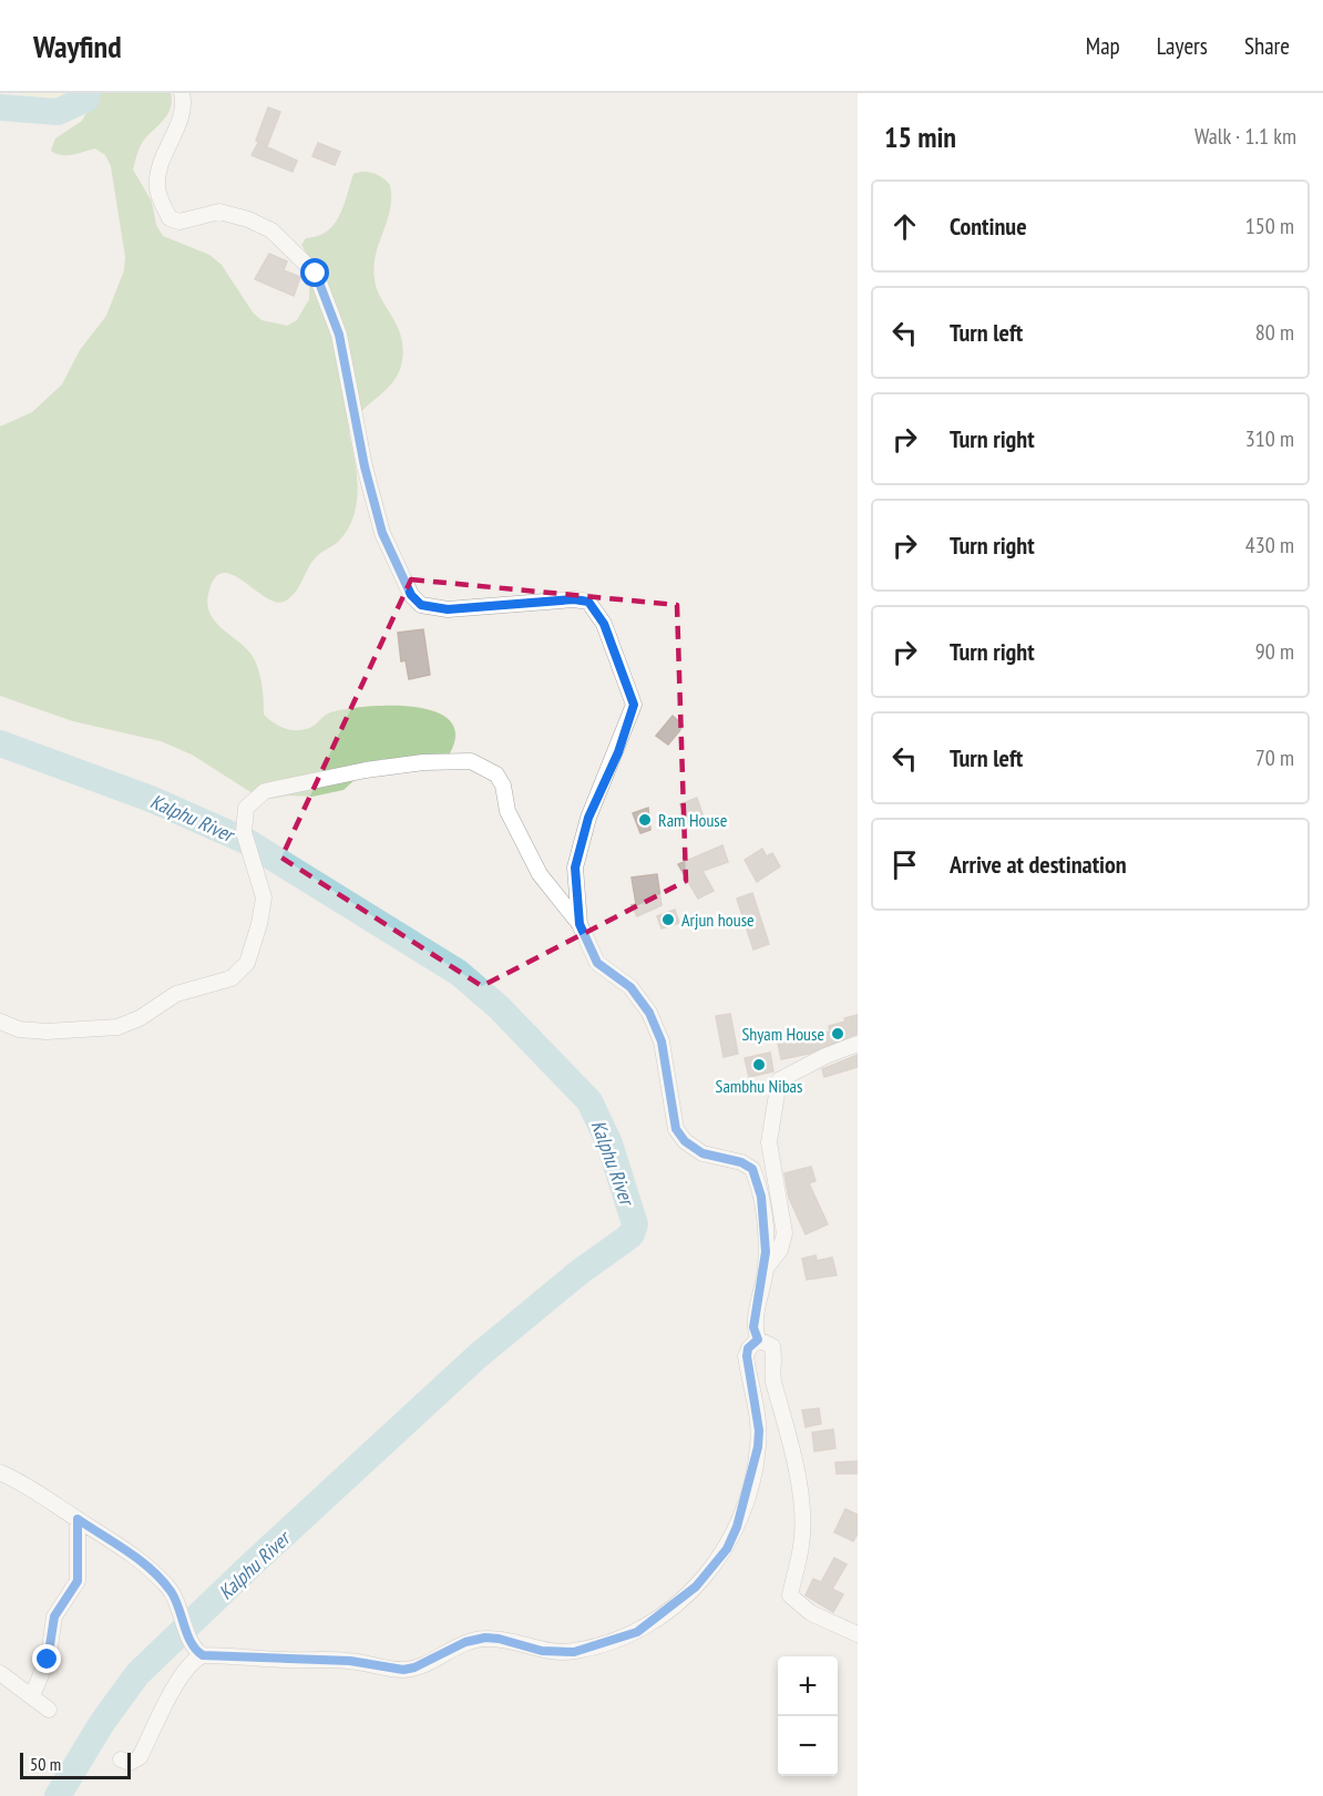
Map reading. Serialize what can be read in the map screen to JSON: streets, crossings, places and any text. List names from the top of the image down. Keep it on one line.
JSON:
{"water":["Kalphu River"],"places":["Ram House","Arjun house","Shyam House","Sambhu Nibas"],"scale_bar":"50 m","page":{"header":"Wayfind","nav":["Map","Layers","Share"],"heading":["15 min","Walk · 1.1 km"],"list":[["Continue","150 m"],["Turn left","80 m"],["Turn right","310 m"],["Turn right","430 m"],["Turn right","90 m"],["Turn left","70 m"],"Arrive at destination"],"map_buttons":["+","−"],"scale":"50 m"}}
